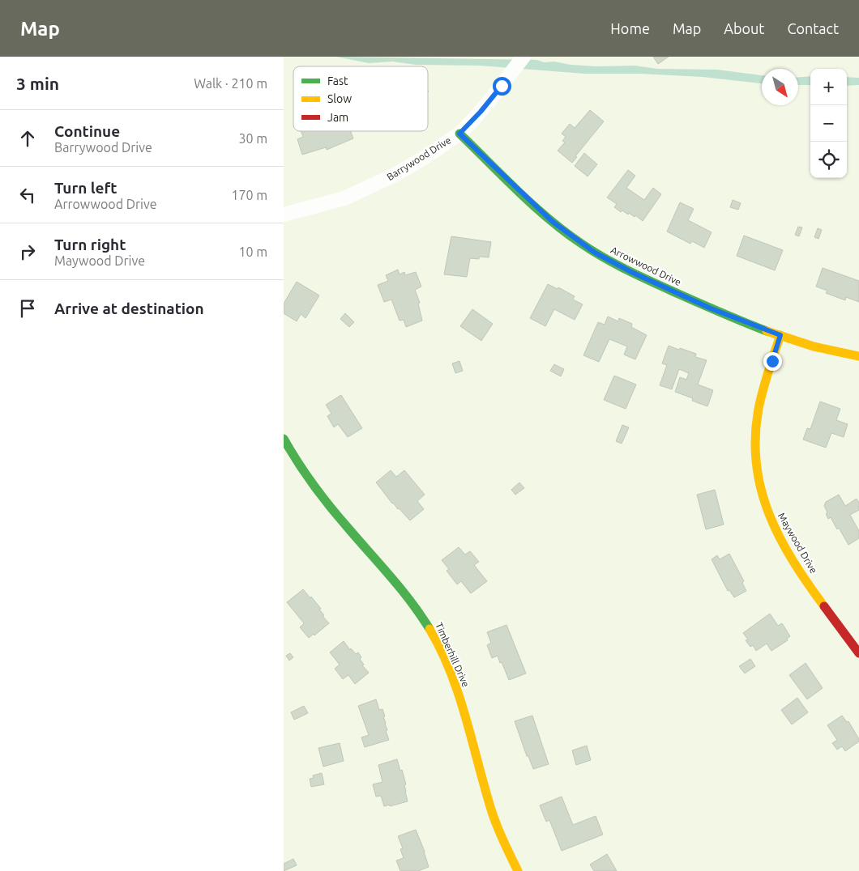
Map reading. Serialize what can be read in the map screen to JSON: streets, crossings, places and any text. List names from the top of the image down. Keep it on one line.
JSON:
{"streets":{"street":["Barrywood Drive","Arrowwood Drive","Maywood Drive","Timberhill Drive"]},"crossings":[["Barrywood Drive","Arrowwood Drive"],["Arrowwood Drive","Maywood Drive"]],"legend":["Fast","Slow","Jam"],"north":"bottom right","page":{"header":"Map","nav":["Home","Map","About","Contact"],"heading":["3 min","Walk · 210 m"],"map_buttons":["+","−"],"list":[["Continue","Barrywood Drive","30 m"],["Turn left","Arrowwood Drive","170 m"],["Turn right","Maywood Drive","10 m"],"Arrive at destination"]}}
